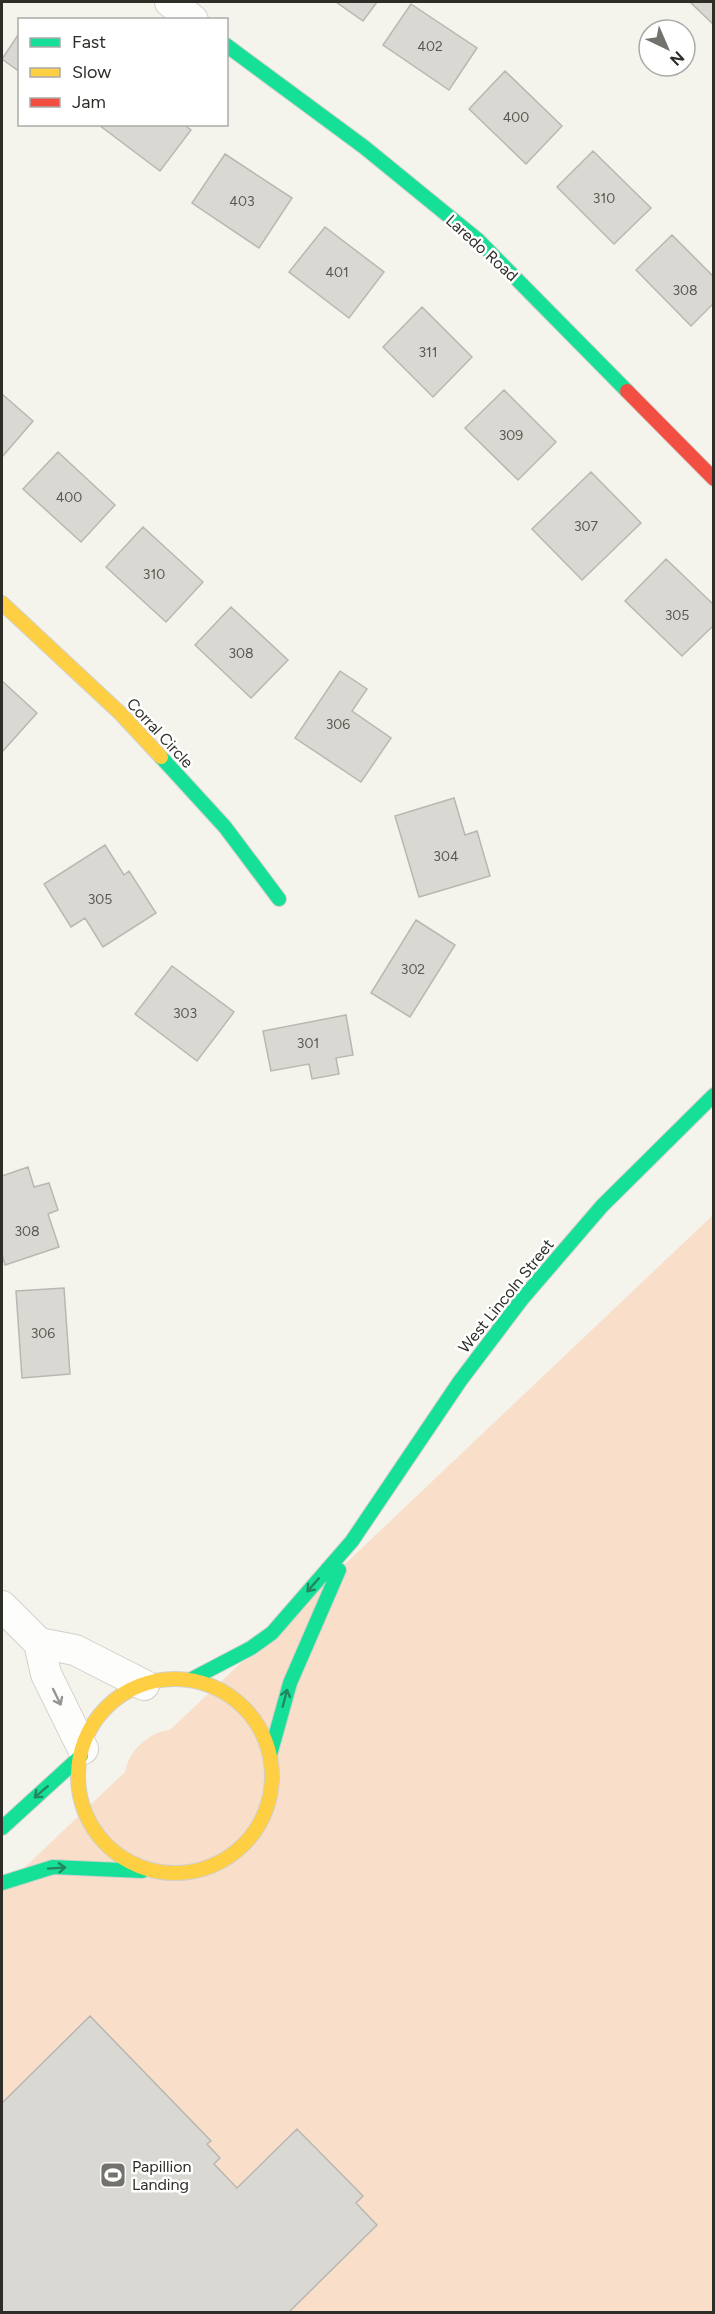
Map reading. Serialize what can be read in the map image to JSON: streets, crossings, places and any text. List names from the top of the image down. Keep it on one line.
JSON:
{"streets":{"street":["Laredo Road","Corral Circle","West Lincoln Street"]},"places":{"sports":["Papillion Landing"]},"house_numbers":["402","400","310","403","401","308","311","309","400","307","310","305","308","306","304","305","302","303","301","308","306"],"legend":["Fast","Slow","Jam"],"north":"bottom right"}
